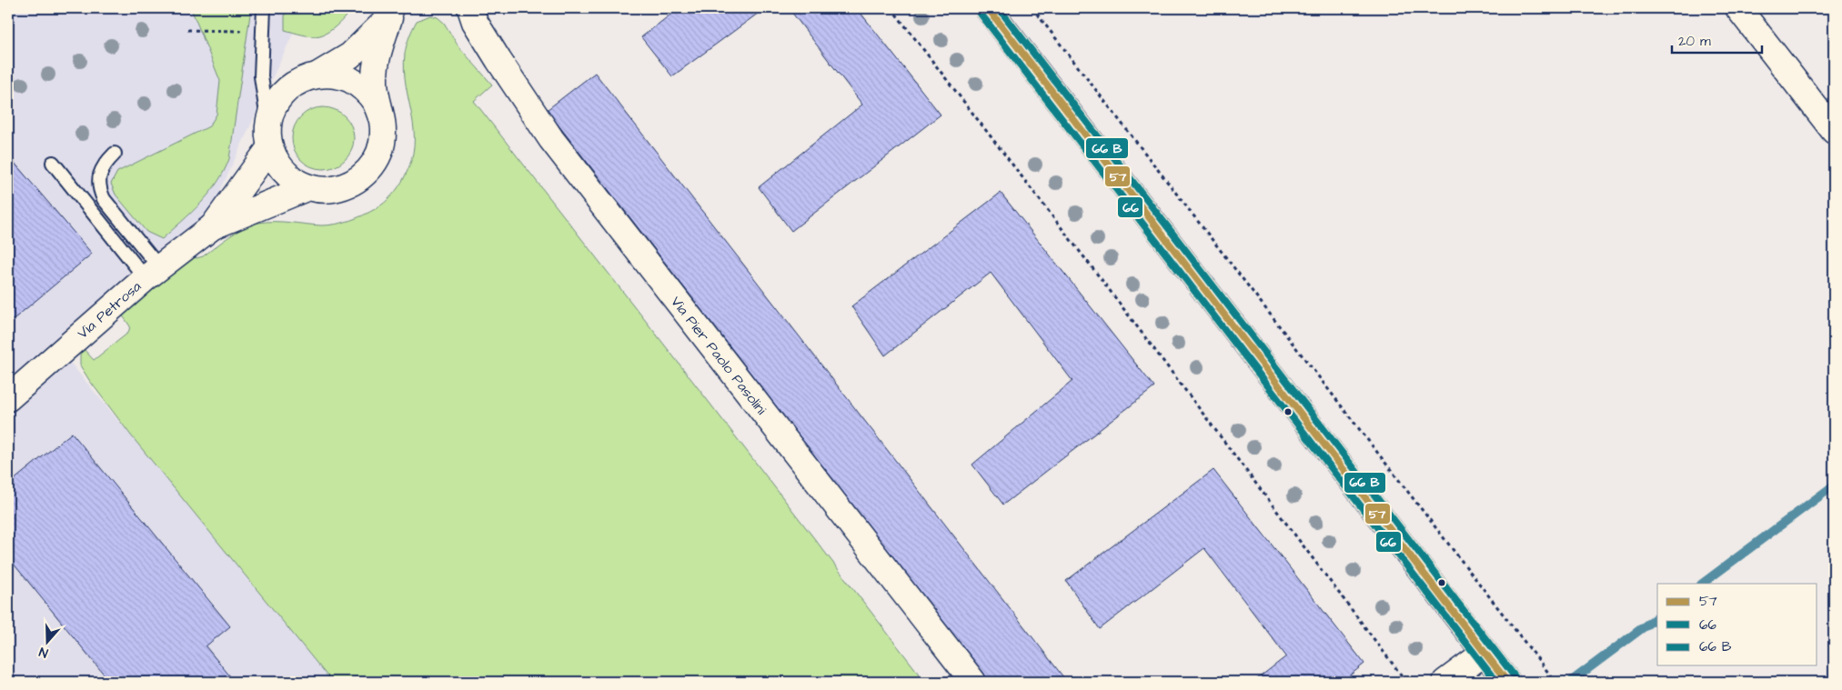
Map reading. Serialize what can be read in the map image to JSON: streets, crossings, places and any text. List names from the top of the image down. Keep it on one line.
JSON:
{"streets":{"street":["Via Petrosa","Via Pier Paolo Pasolini"]},"lines":["transit line 57","transit line 66"],"legend":["57","66","66 B"],"scale_bar":"20 m","north":"bottom"}
